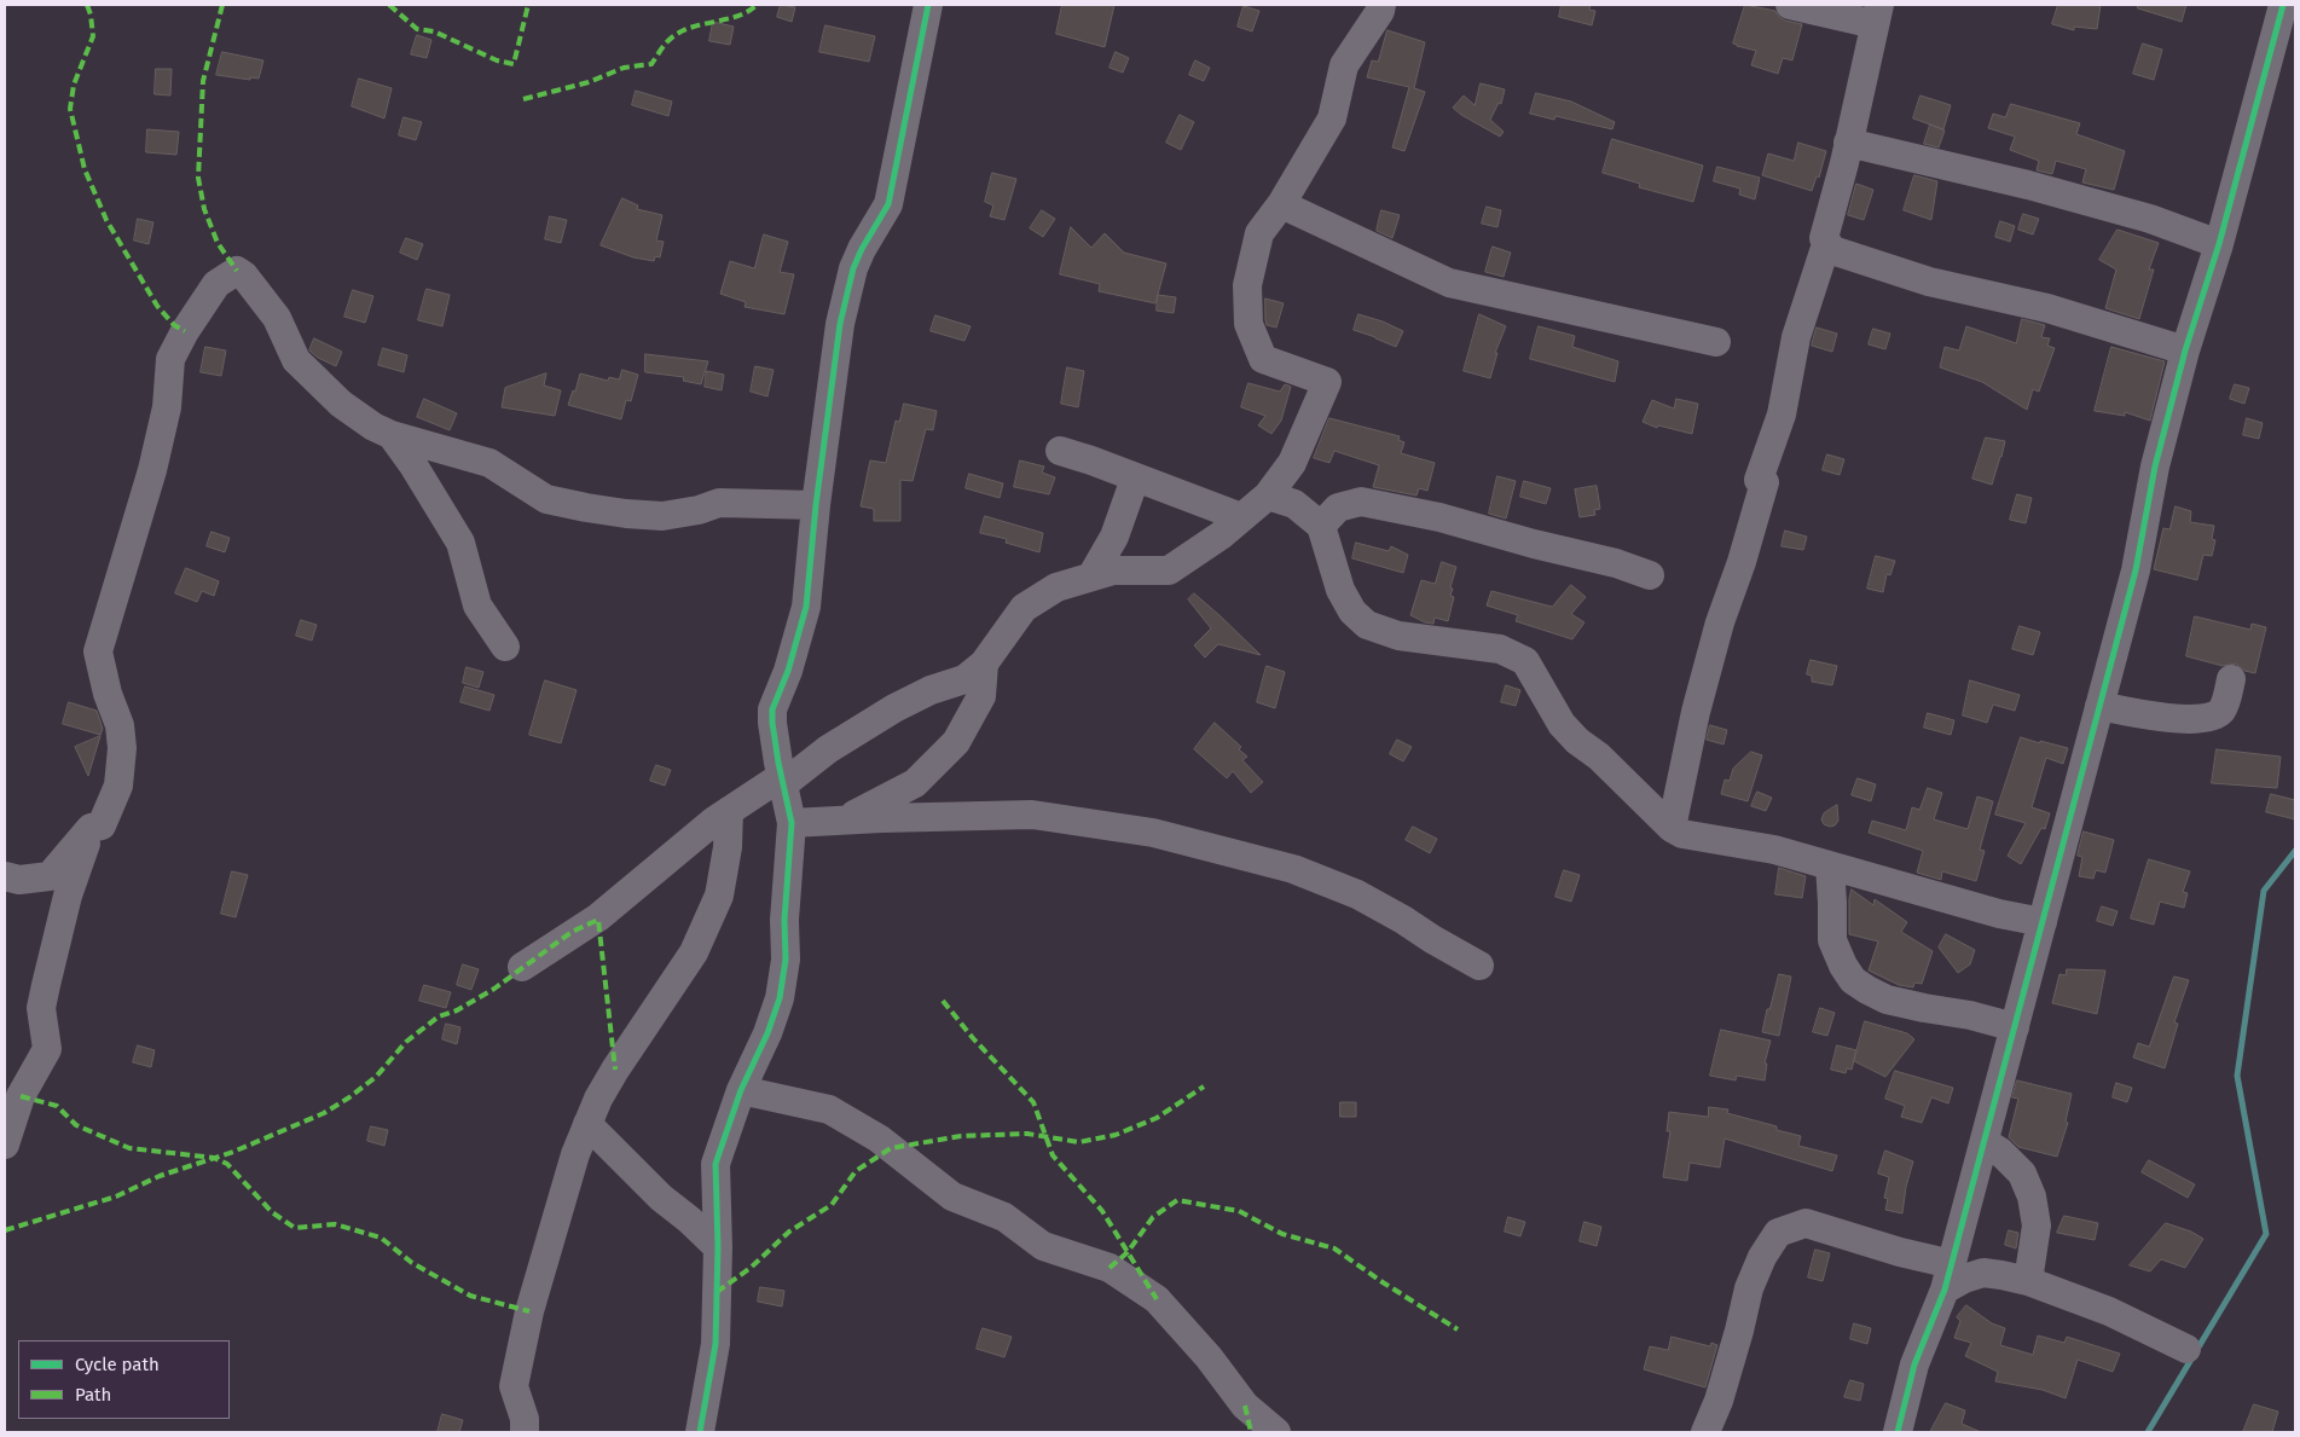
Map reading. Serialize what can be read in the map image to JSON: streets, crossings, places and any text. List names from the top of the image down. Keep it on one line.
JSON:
{"legend":["Cycle path","Path"]}
